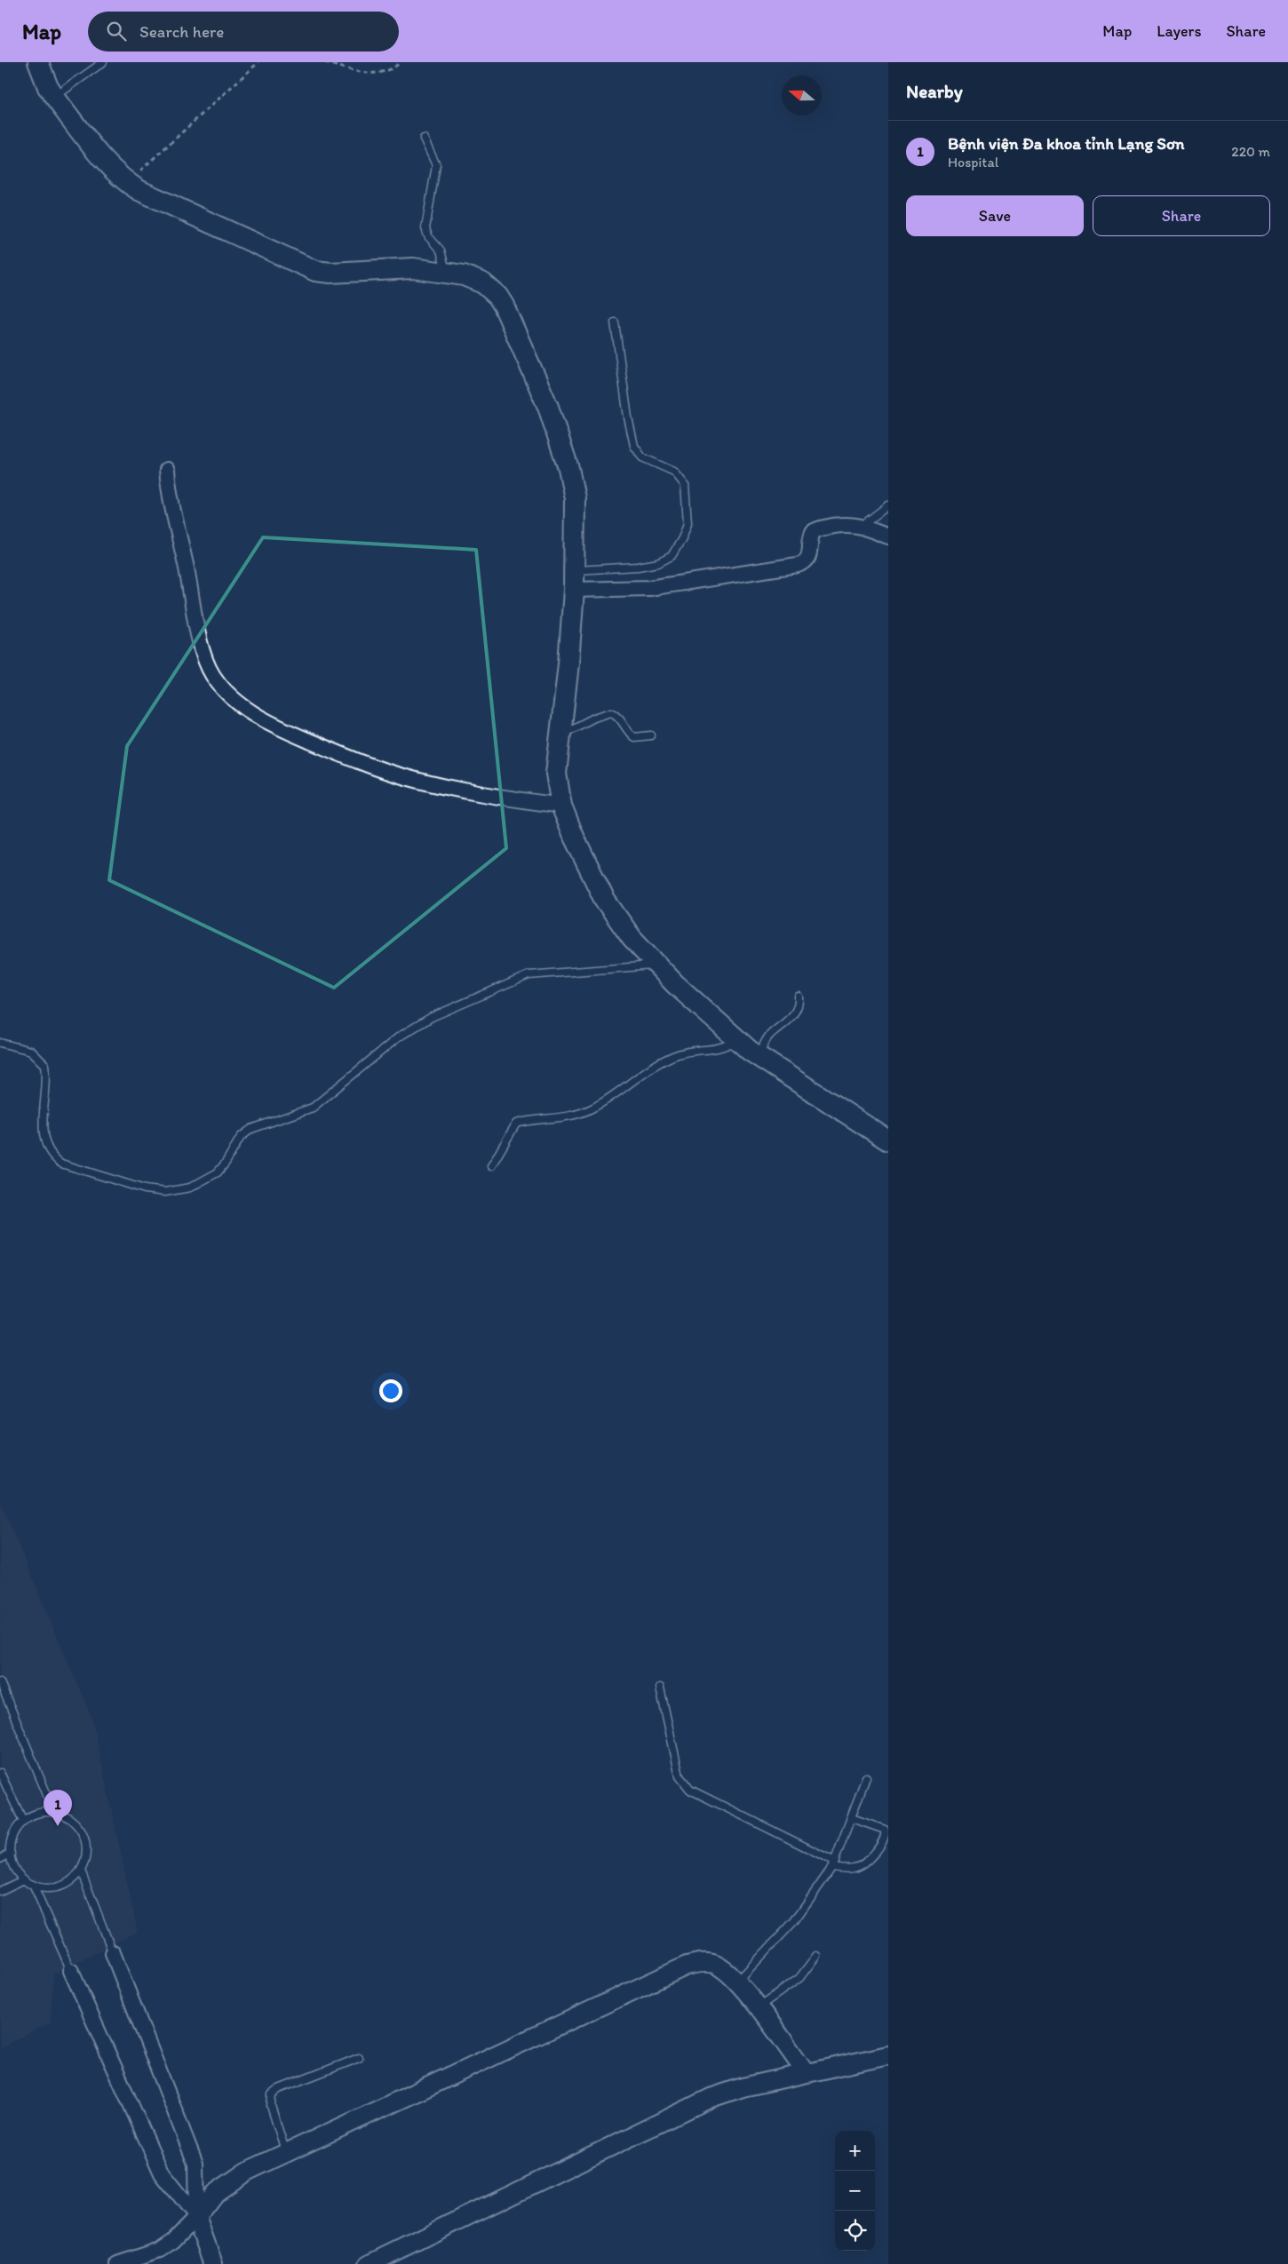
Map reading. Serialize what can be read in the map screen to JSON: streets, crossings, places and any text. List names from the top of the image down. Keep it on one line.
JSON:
{"north":"left","page":{"header":"Map","search":"Search here","nav":["Map","Layers","Share"],"heading":"Nearby","list":[{"mark":"1","name":"Bệnh viện Đa khoa tỉnh Lạng Sơn","note":"Hospital","value":"220 m"}],"buttons":["Save","Share"],"pins":"1","map_buttons":["+","−"]}}
